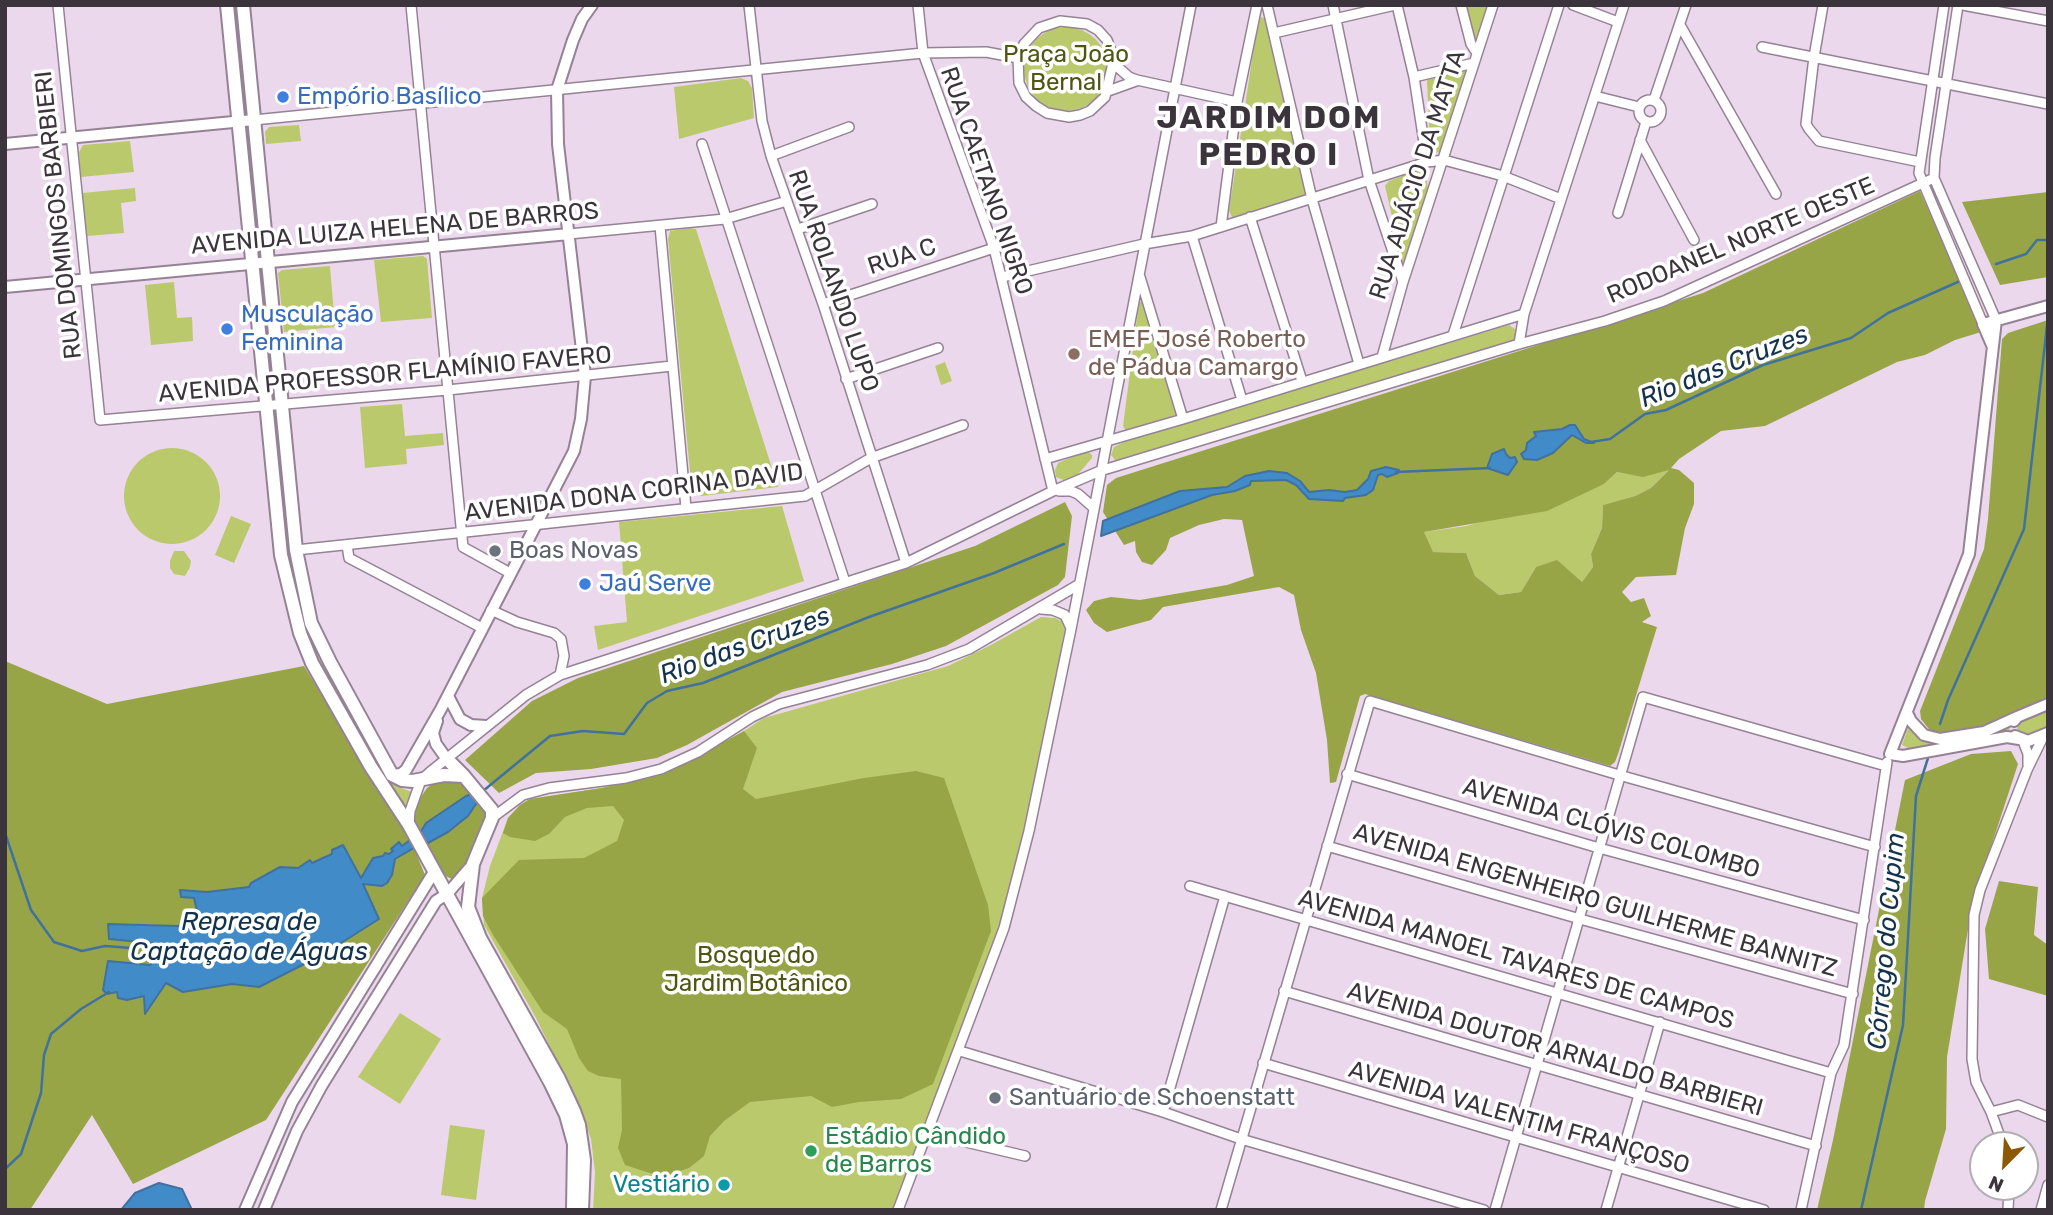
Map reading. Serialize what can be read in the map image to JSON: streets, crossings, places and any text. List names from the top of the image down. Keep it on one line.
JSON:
{"streets":{"street":["RUA ADÁCIO DA MATTA","RUA CAETANO NIGRO","RUA DOMINGOS BARBIERI","AVENIDA LUIZA HELENA DE BARROS","RODOANEL NORTE OESTE","RUA C","RUA ROLANDO LUPO","AVENIDA PROFESSOR FLAMÍNIO FAVERO","AVENIDA DONA CORINA DAVID","AVENIDA CLÓVIS COLOMBO","AVENIDA ENGENHEIRO GUILHERME BANNITZ","AVENIDA MANOEL TAVARES DE CAMPOS","AVENIDA DOUTOR ARNALDO BARBIERI","AVENIDA VALENTIM FRANÇOSO"]},"crossings":[["RUA CAETANO NIGRO","RODOANEL NORTE OESTE"],["RUA CAETANO NIGRO","RUA C"],["RUA DOMINGOS BARBIERI","AVENIDA LUIZA HELENA DE BARROS"],["RUA DOMINGOS BARBIERI","AVENIDA PROFESSOR FLAMÍNIO FAVERO"],["AVENIDA LUIZA HELENA DE BARROS","RUA ROLANDO LUPO"],["RODOANEL NORTE OESTE","RUA ROLANDO LUPO"],["RUA C","RUA ROLANDO LUPO"],["RUA ROLANDO LUPO","AVENIDA DONA CORINA DAVID"]],"districts":["JARDIM DOM PEDRO I"],"water":["Rio das Cruzes","Represa de Captação de Águas","Córrego do Cupim"],"parks":["Praça João Bernal","Bosque do Jardim Botânico"],"places":["Empório Basílico","Musculação Feminina","EMEF José Roberto de Pádua Camargo","Boas Novas","Jaú Serve","Santuário de Schoenstatt","Estádio Cândido de Barros","Vestiário"],"north":"bottom left"}
